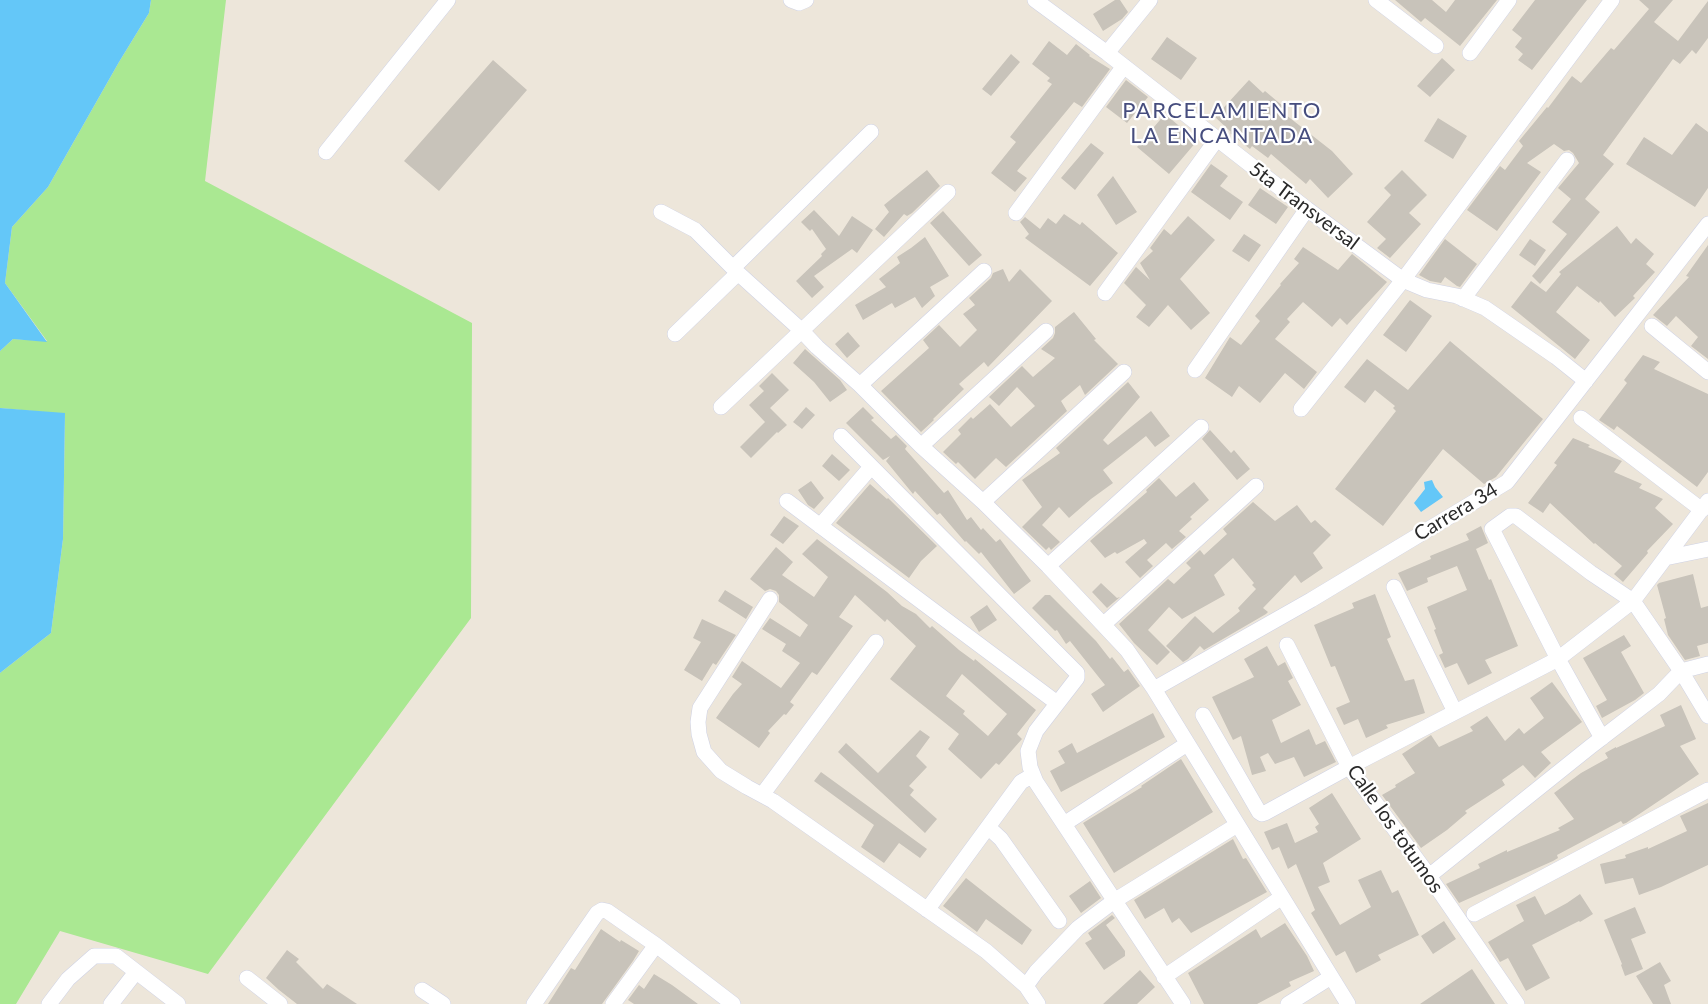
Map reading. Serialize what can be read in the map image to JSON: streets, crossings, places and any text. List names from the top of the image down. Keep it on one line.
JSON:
{"streets":{"street":["5ta Transversal","Carrera 34","Calle los totumos"]},"crossings":[["5ta Transversal","Carrera 34"]],"districts":["PARCELAMIENTO LA ENCANTADA"]}
